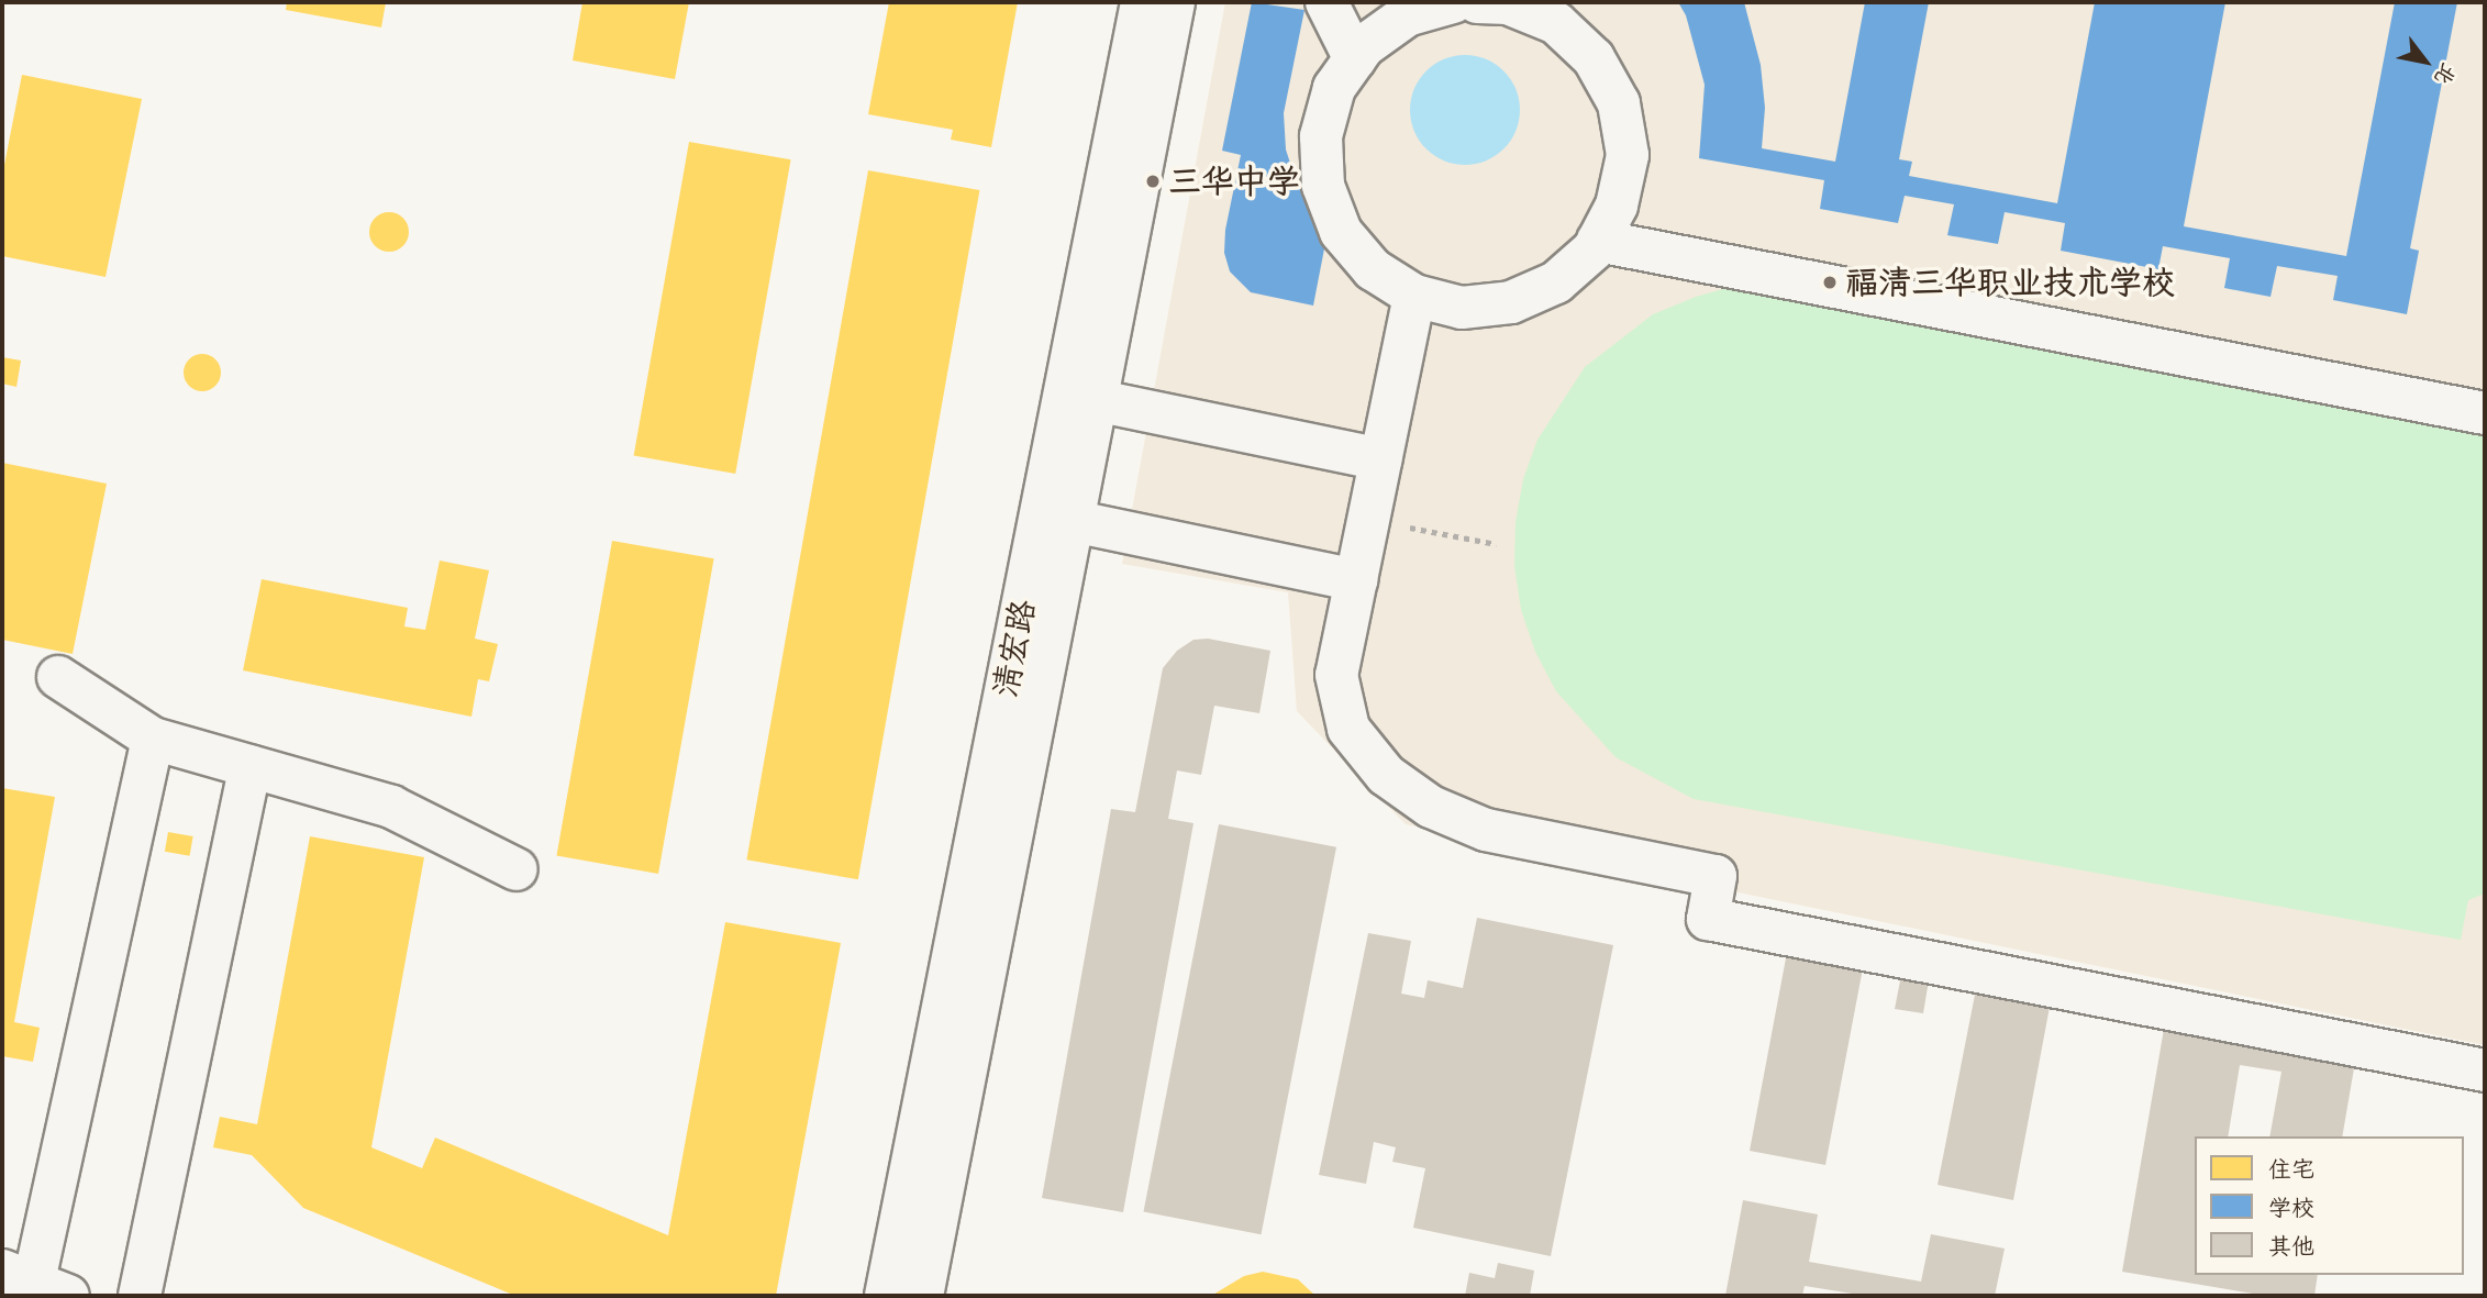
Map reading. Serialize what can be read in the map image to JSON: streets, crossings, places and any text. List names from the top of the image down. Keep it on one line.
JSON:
{"streets":{"street":["清宏路"]},"places":["三华中学","福清三华职业技术学校"],"legend":["住宅","学校","其他"],"north":"bottom right"}
